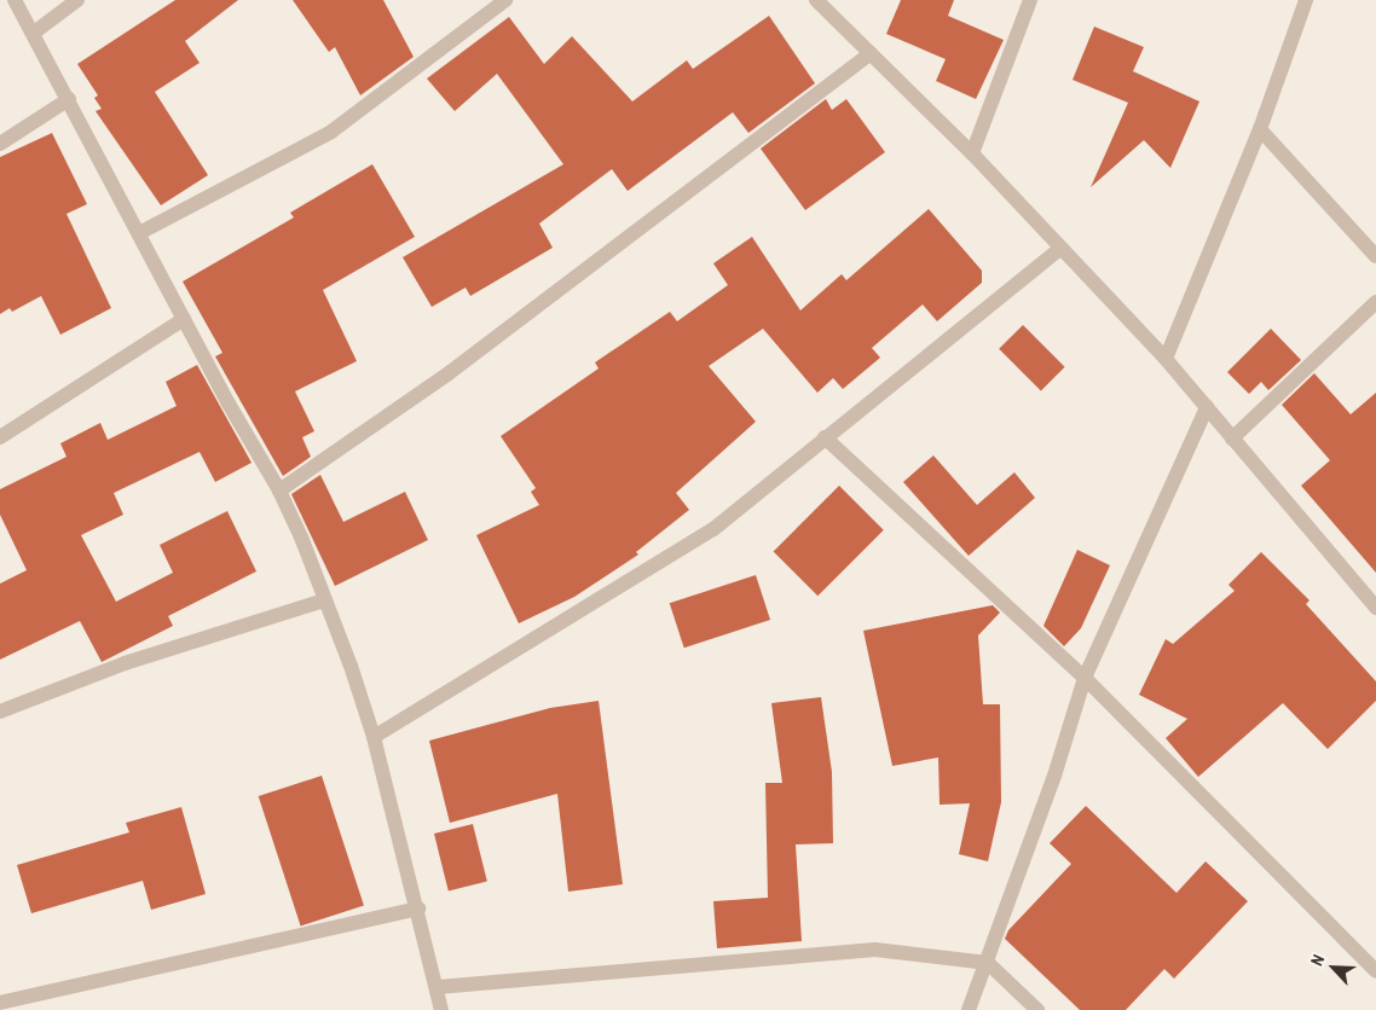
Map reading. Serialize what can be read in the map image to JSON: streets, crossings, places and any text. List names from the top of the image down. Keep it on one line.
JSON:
{"north":"top left"}
